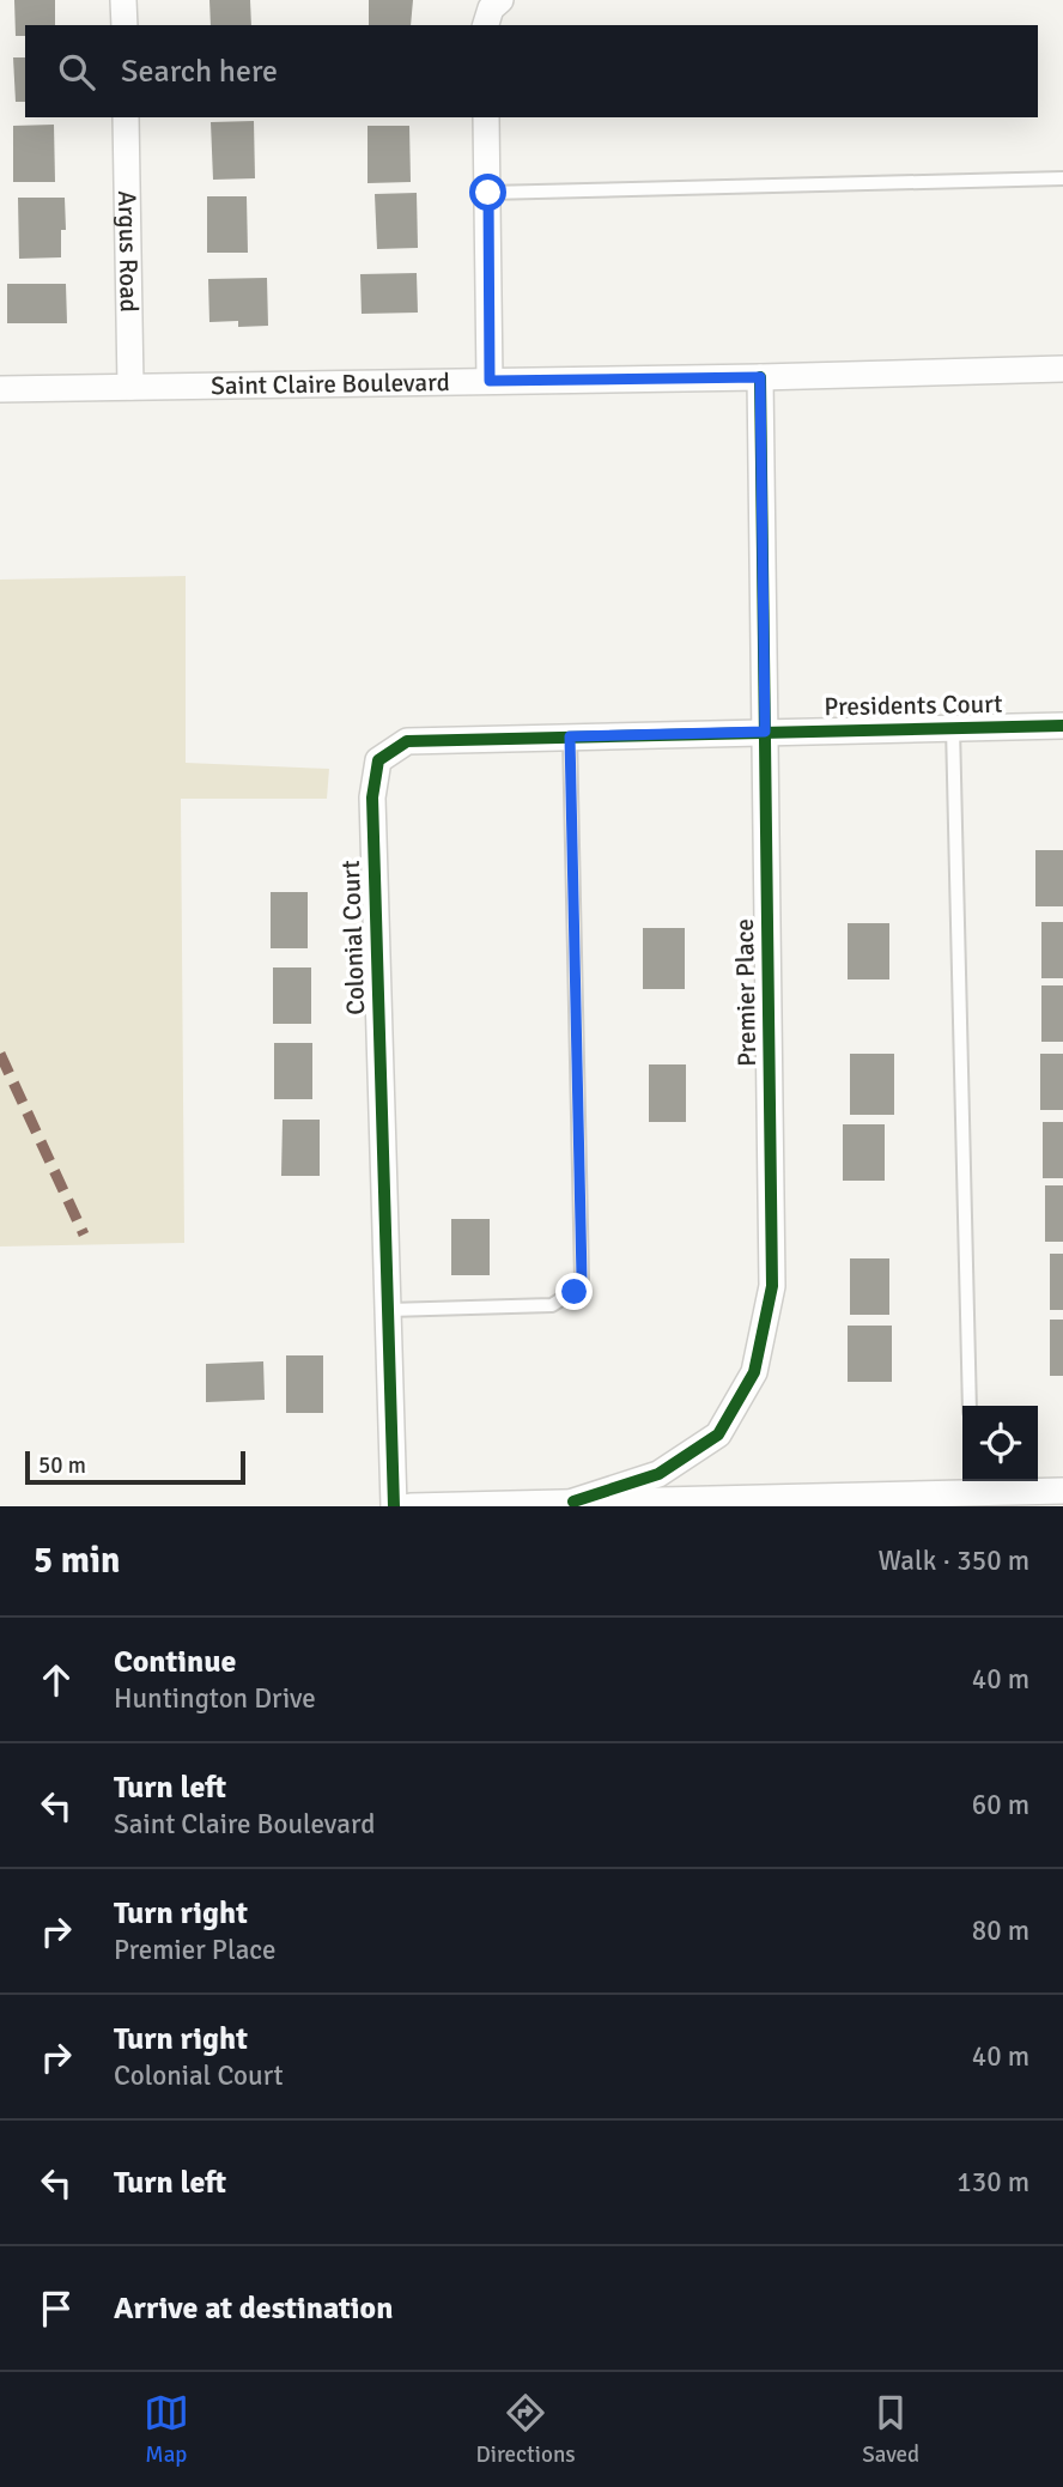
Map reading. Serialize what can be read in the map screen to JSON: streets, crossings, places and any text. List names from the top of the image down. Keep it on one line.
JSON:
{"streets":{"street":["Argus Road","Saint Claire Boulevard","Presidents Court","Colonial Court","Premier Place"]},"crossings":[["Argus Road","Saint Claire Boulevard"],["Saint Claire Boulevard","Premier Place"],["Presidents Court","Colonial Court"],["Presidents Court","Premier Place"],["Colonial Court","Premier Place"]],"scale_bar":"50 m","page":{"search":"Search here","scale":"50 m","heading":["5 min","Walk · 350 m"],"list":[["Continue","Huntington Drive","40 m"],["Turn left","Saint Claire Boulevard","60 m"],["Turn right","Premier Place","80 m"],["Turn right","Colonial Court","40 m"],["Turn left","130 m"],"Arrive at destination"],"nav":["Map","Directions","Saved"]}}
